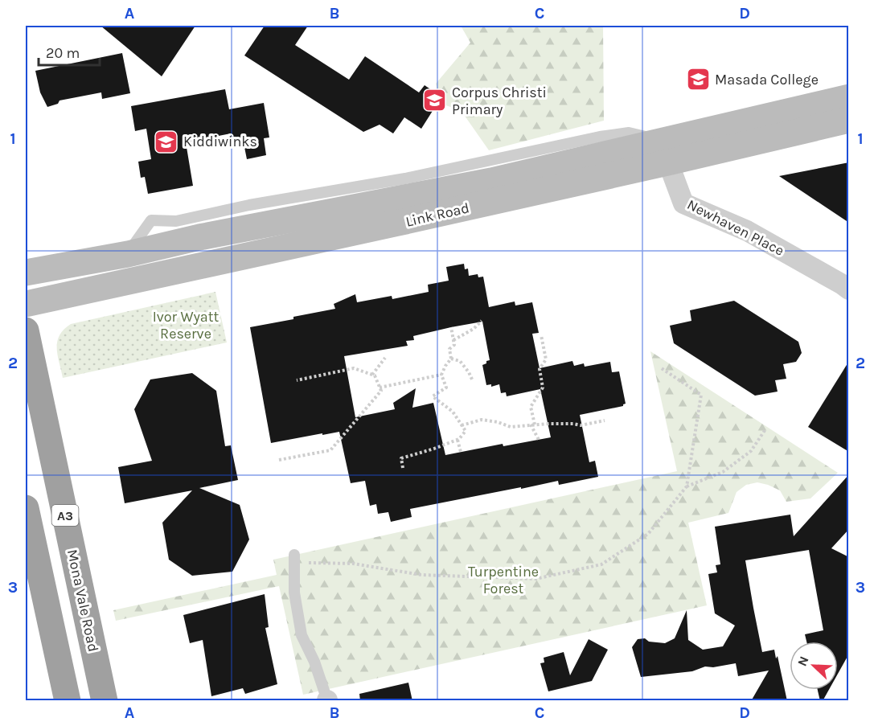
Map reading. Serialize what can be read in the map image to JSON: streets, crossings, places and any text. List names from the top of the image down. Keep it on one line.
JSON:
{"streets":{"highway":["A3","Mona Vale Road"],"main road":["Link Road"],"street":["Newhaven Place"]},"crossings":[["Link Road","Newhaven Place"]],"parks":["Ivor Wyatt Reserve","Turpentine Forest"],"places":{"school or university":["Masada College","Corpus Christi Primary","Kiddiwinks"]},"scale_bar":"20 m","north":"top left","grid":{"columns":["A","B","C","D"],"rows":["1","2","3"]}}
